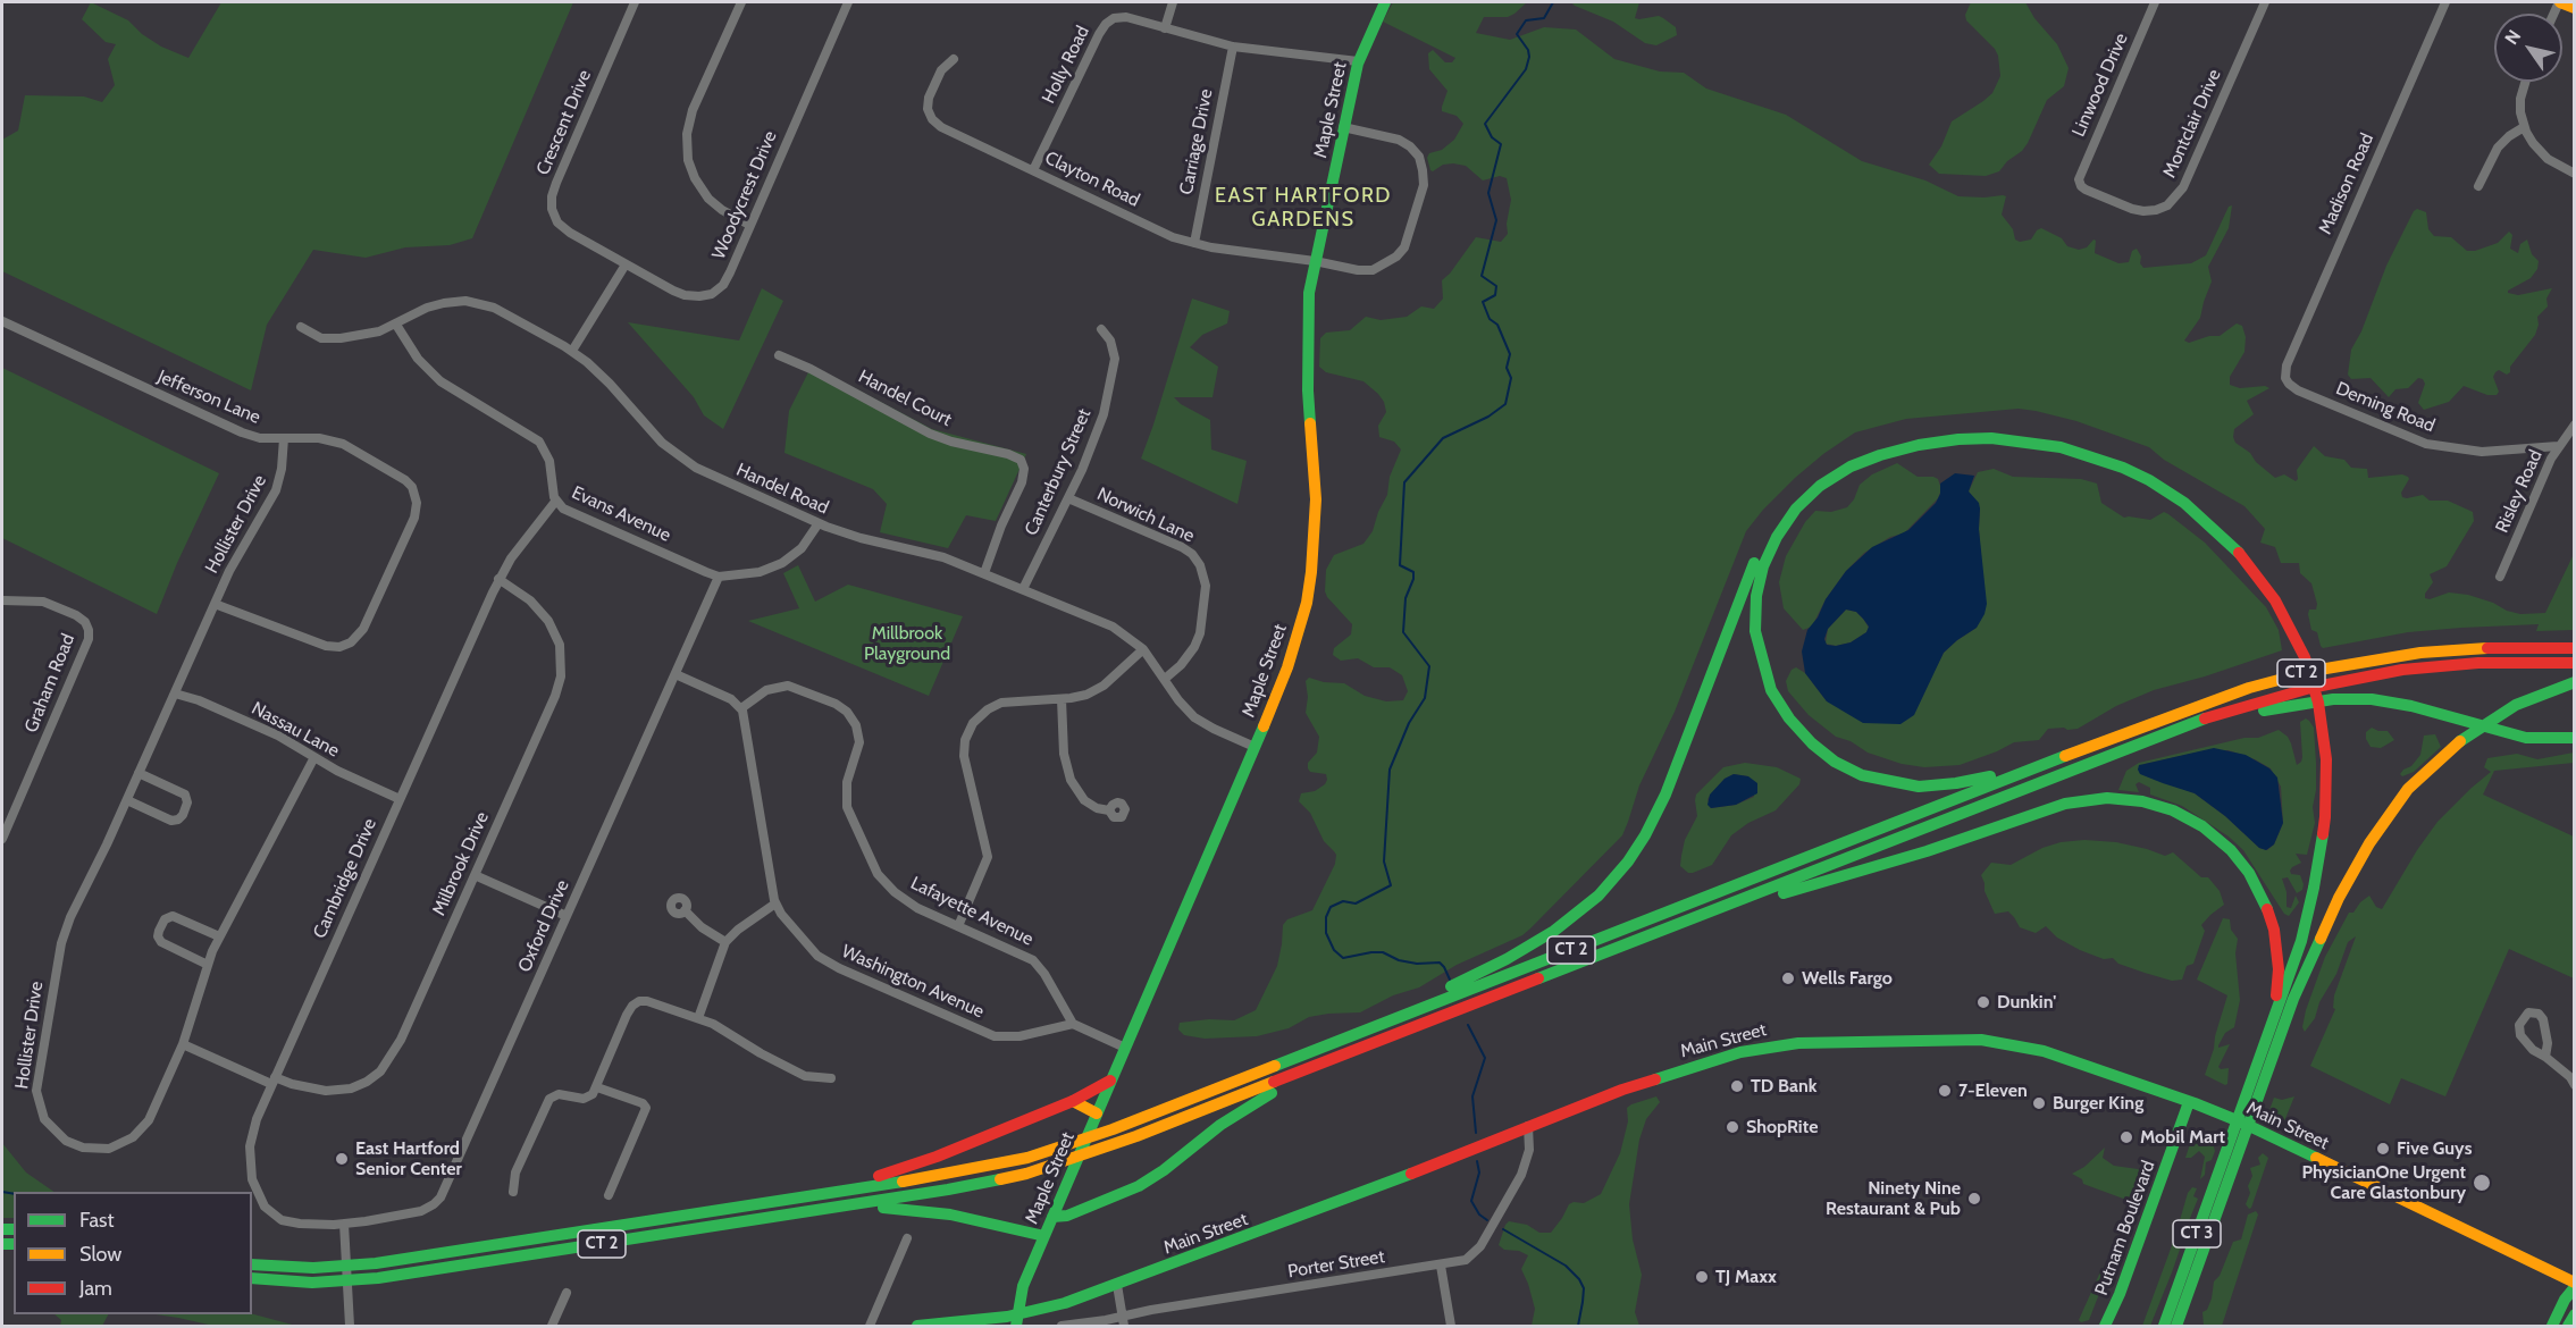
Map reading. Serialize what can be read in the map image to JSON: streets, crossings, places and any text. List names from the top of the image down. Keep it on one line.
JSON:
{"streets":{"main road":["Maple Street","CT 2","Main Street","Putnam Boulevard","CT 3"],"street":["Holly Road","Linwood Drive","Crescent Drive","Montclair Drive","Carriage Drive","Clayton Road","Madison Road","Woodycrest Drive","Jefferson Lane","Handel Court","Deming Road","Canterbury Street","Handel Road","Risley Road","Evans Avenue","Norwich Lane","Hollister Drive","Graham Road","Nassau Lane","Milbrook Drive","Cambridge Drive","Lafayette Avenue","Oxford Drive","Washington Avenue","Porter Street"]},"crossings":[["Holly Road","Maple Street"],["Holly Road","Carriage Drive"],["Holly Road","Clayton Road"],["Linwood Drive","Montclair Drive"],["Maple Street","Clayton Road"],["Maple Street","Handel Road"],["Maple Street","Main Street"],["Crescent Drive","Woodycrest Drive"],["Carriage Drive","Clayton Road"],["Madison Road","Deming Road"],["Jefferson Lane","Hollister Drive"],["Handel Court","Handel Road"],["Deming Road","Risley Road"],["Canterbury Street","Handel Road"],["Canterbury Street","Norwich Lane"],["Handel Road","Evans Avenue"],["Handel Road","Norwich Lane"],["Evans Avenue","Cambridge Drive"],["Evans Avenue","Oxford Drive"],["Hollister Drive","Nassau Lane"],["Hollister Drive","Milbrook Drive"],["Nassau Lane","Cambridge Drive"],["Milbrook Drive","Cambridge Drive"],["Cambridge Drive","Oxford Drive"],["Lafayette Avenue","Washington Avenue"],["Main Street","Putnam Boulevard"],["Main Street","Porter Street"]],"districts":["EAST HARTFORD GARDENS"],"parks":["Millbrook Playground"],"places":["Wells Fargo","Dunkin'","TD Bank","7-Eleven","Burger King","ShopRite","Mobil Mart","Five Guys","East Hartford Senior Center","PhysicianOne Urgent Care Glastonbury","Ninety Nine Restaurant & Pub","TJ Maxx"],"legend":["Fast","Slow","Jam"],"north":"top left"}
